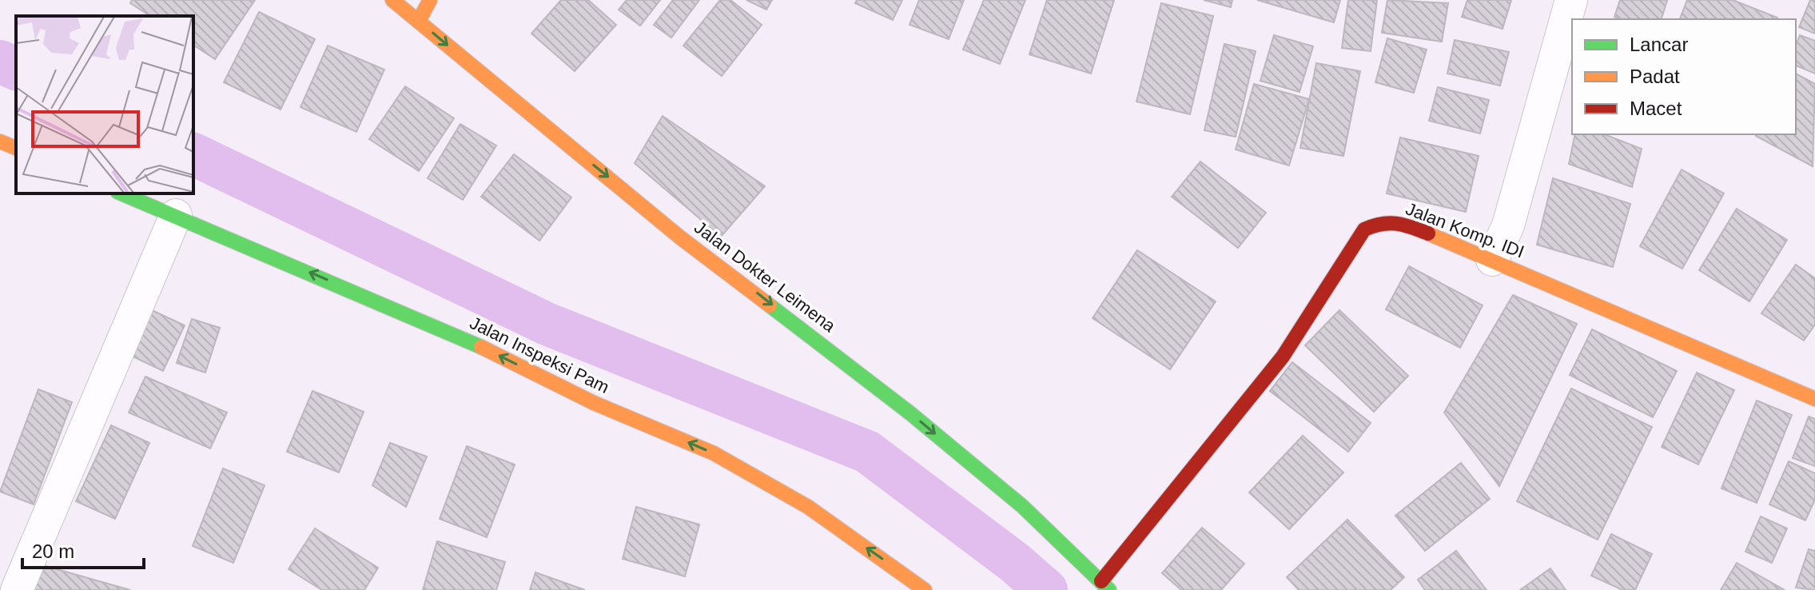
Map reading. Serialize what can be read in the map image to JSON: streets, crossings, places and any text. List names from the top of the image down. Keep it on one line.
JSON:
{"streets":{"main road":["Jalan Komp. IDI","Jalan Dokter Leimena","Jalan Inspeksi Pam"]},"crossings":[["Jalan Komp. IDI","Jalan Dokter Leimena"]],"one_way":["Jalan Dokter Leimena","Jalan Inspeksi Pam"],"legend":["Lancar","Padat","Macet"],"scale_bar":"20 m"}
